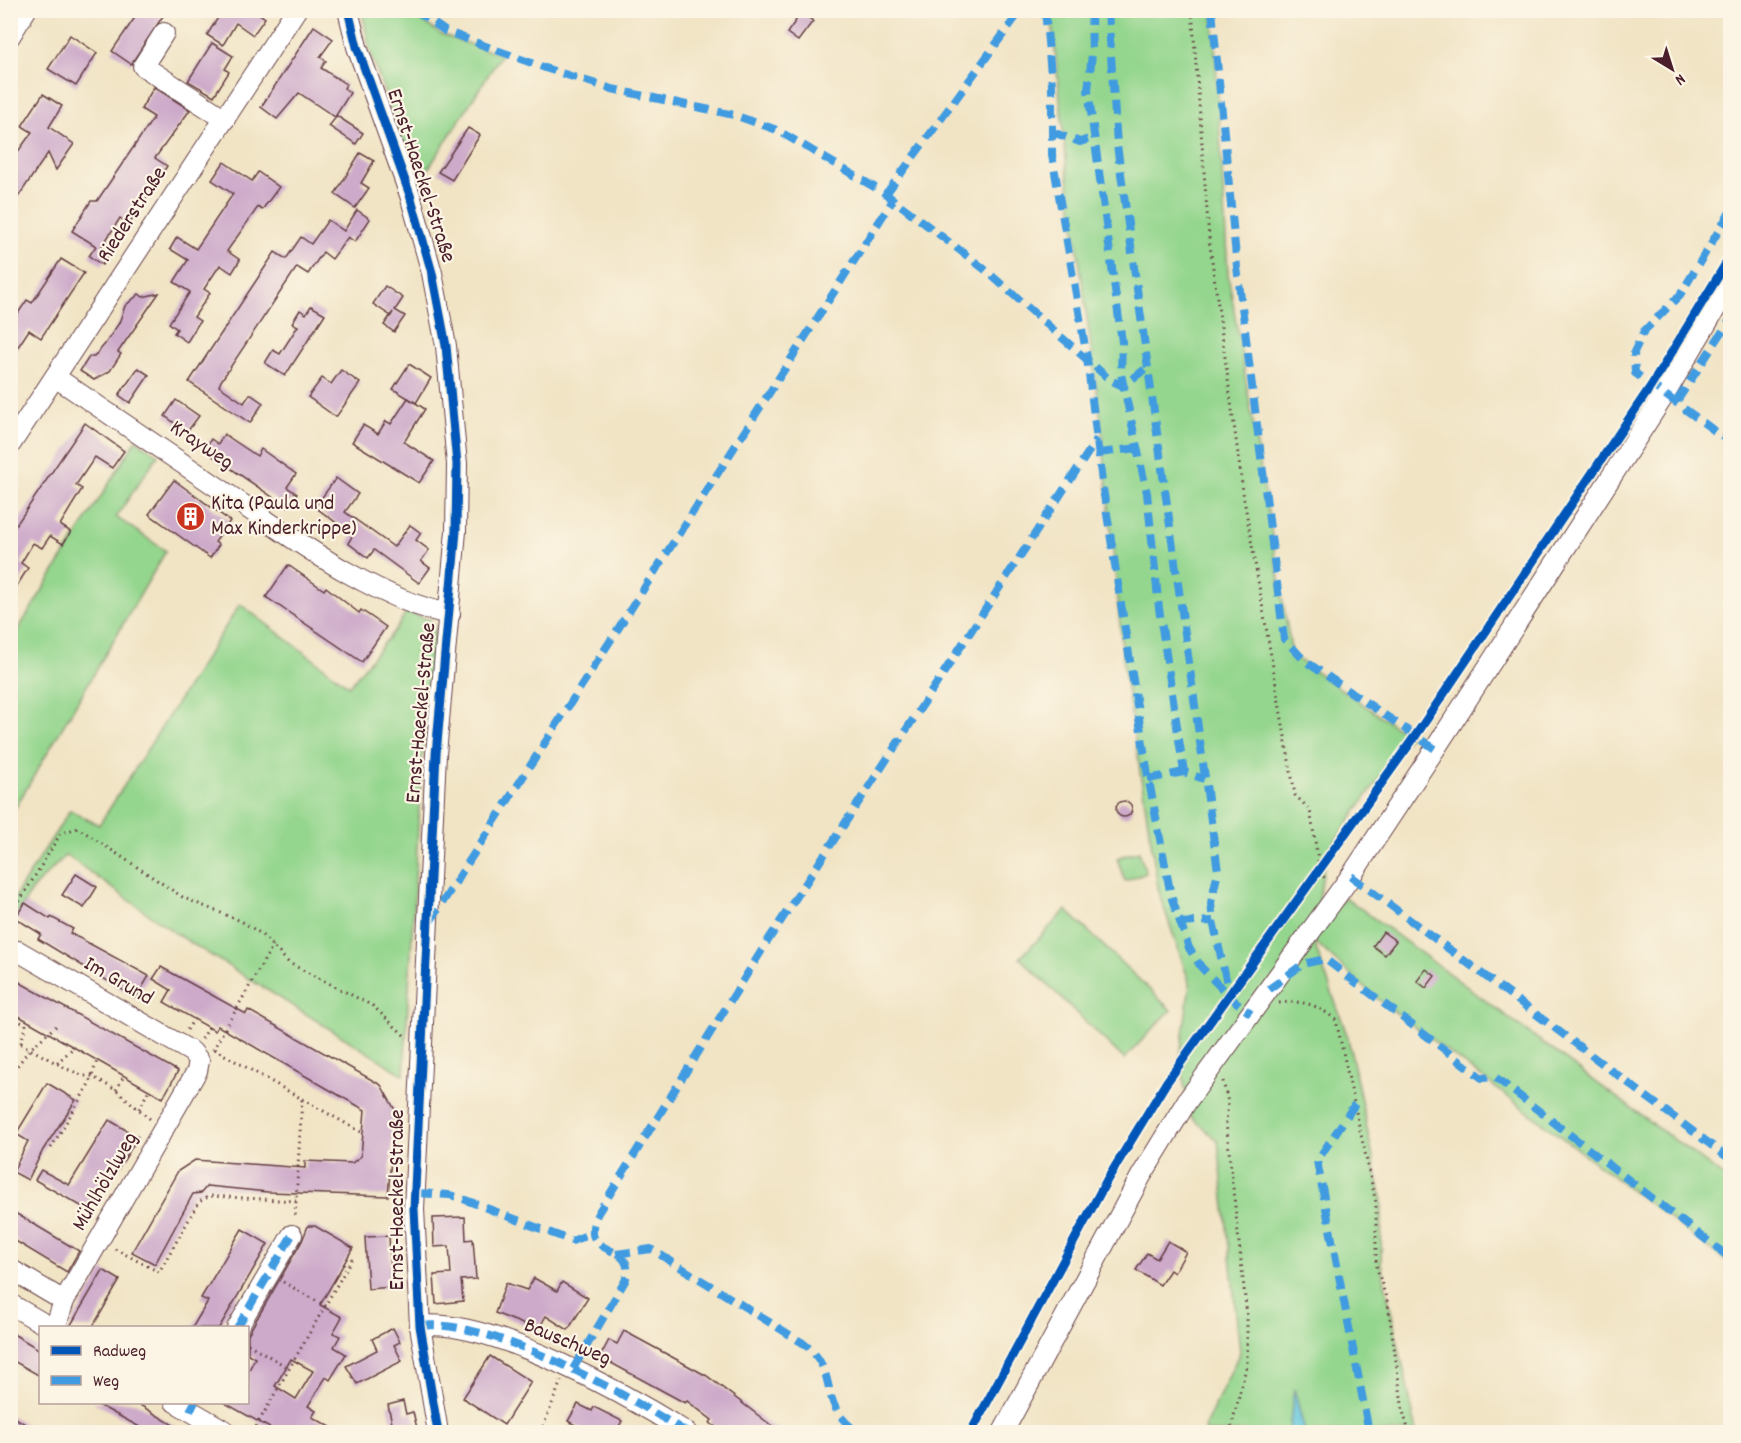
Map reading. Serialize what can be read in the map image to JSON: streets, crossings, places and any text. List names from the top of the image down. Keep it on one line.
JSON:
{"streets":{"street":["Ernst-Haeckel-Straße","Riederstraße","Krayweg","Im Grund","Mühlhölzlweg","Bauschweg"]},"crossings":[["Ernst-Haeckel-Straße","Krayweg"],["Ernst-Haeckel-Straße","Bauschweg"],["Riederstraße","Krayweg"],["Im Grund","Mühlhölzlweg"]],"places":{"building":["Kita (Paula und Max Kinderkrippe)"]},"legend":["Radweg","Weg"],"north":"bottom right"}
